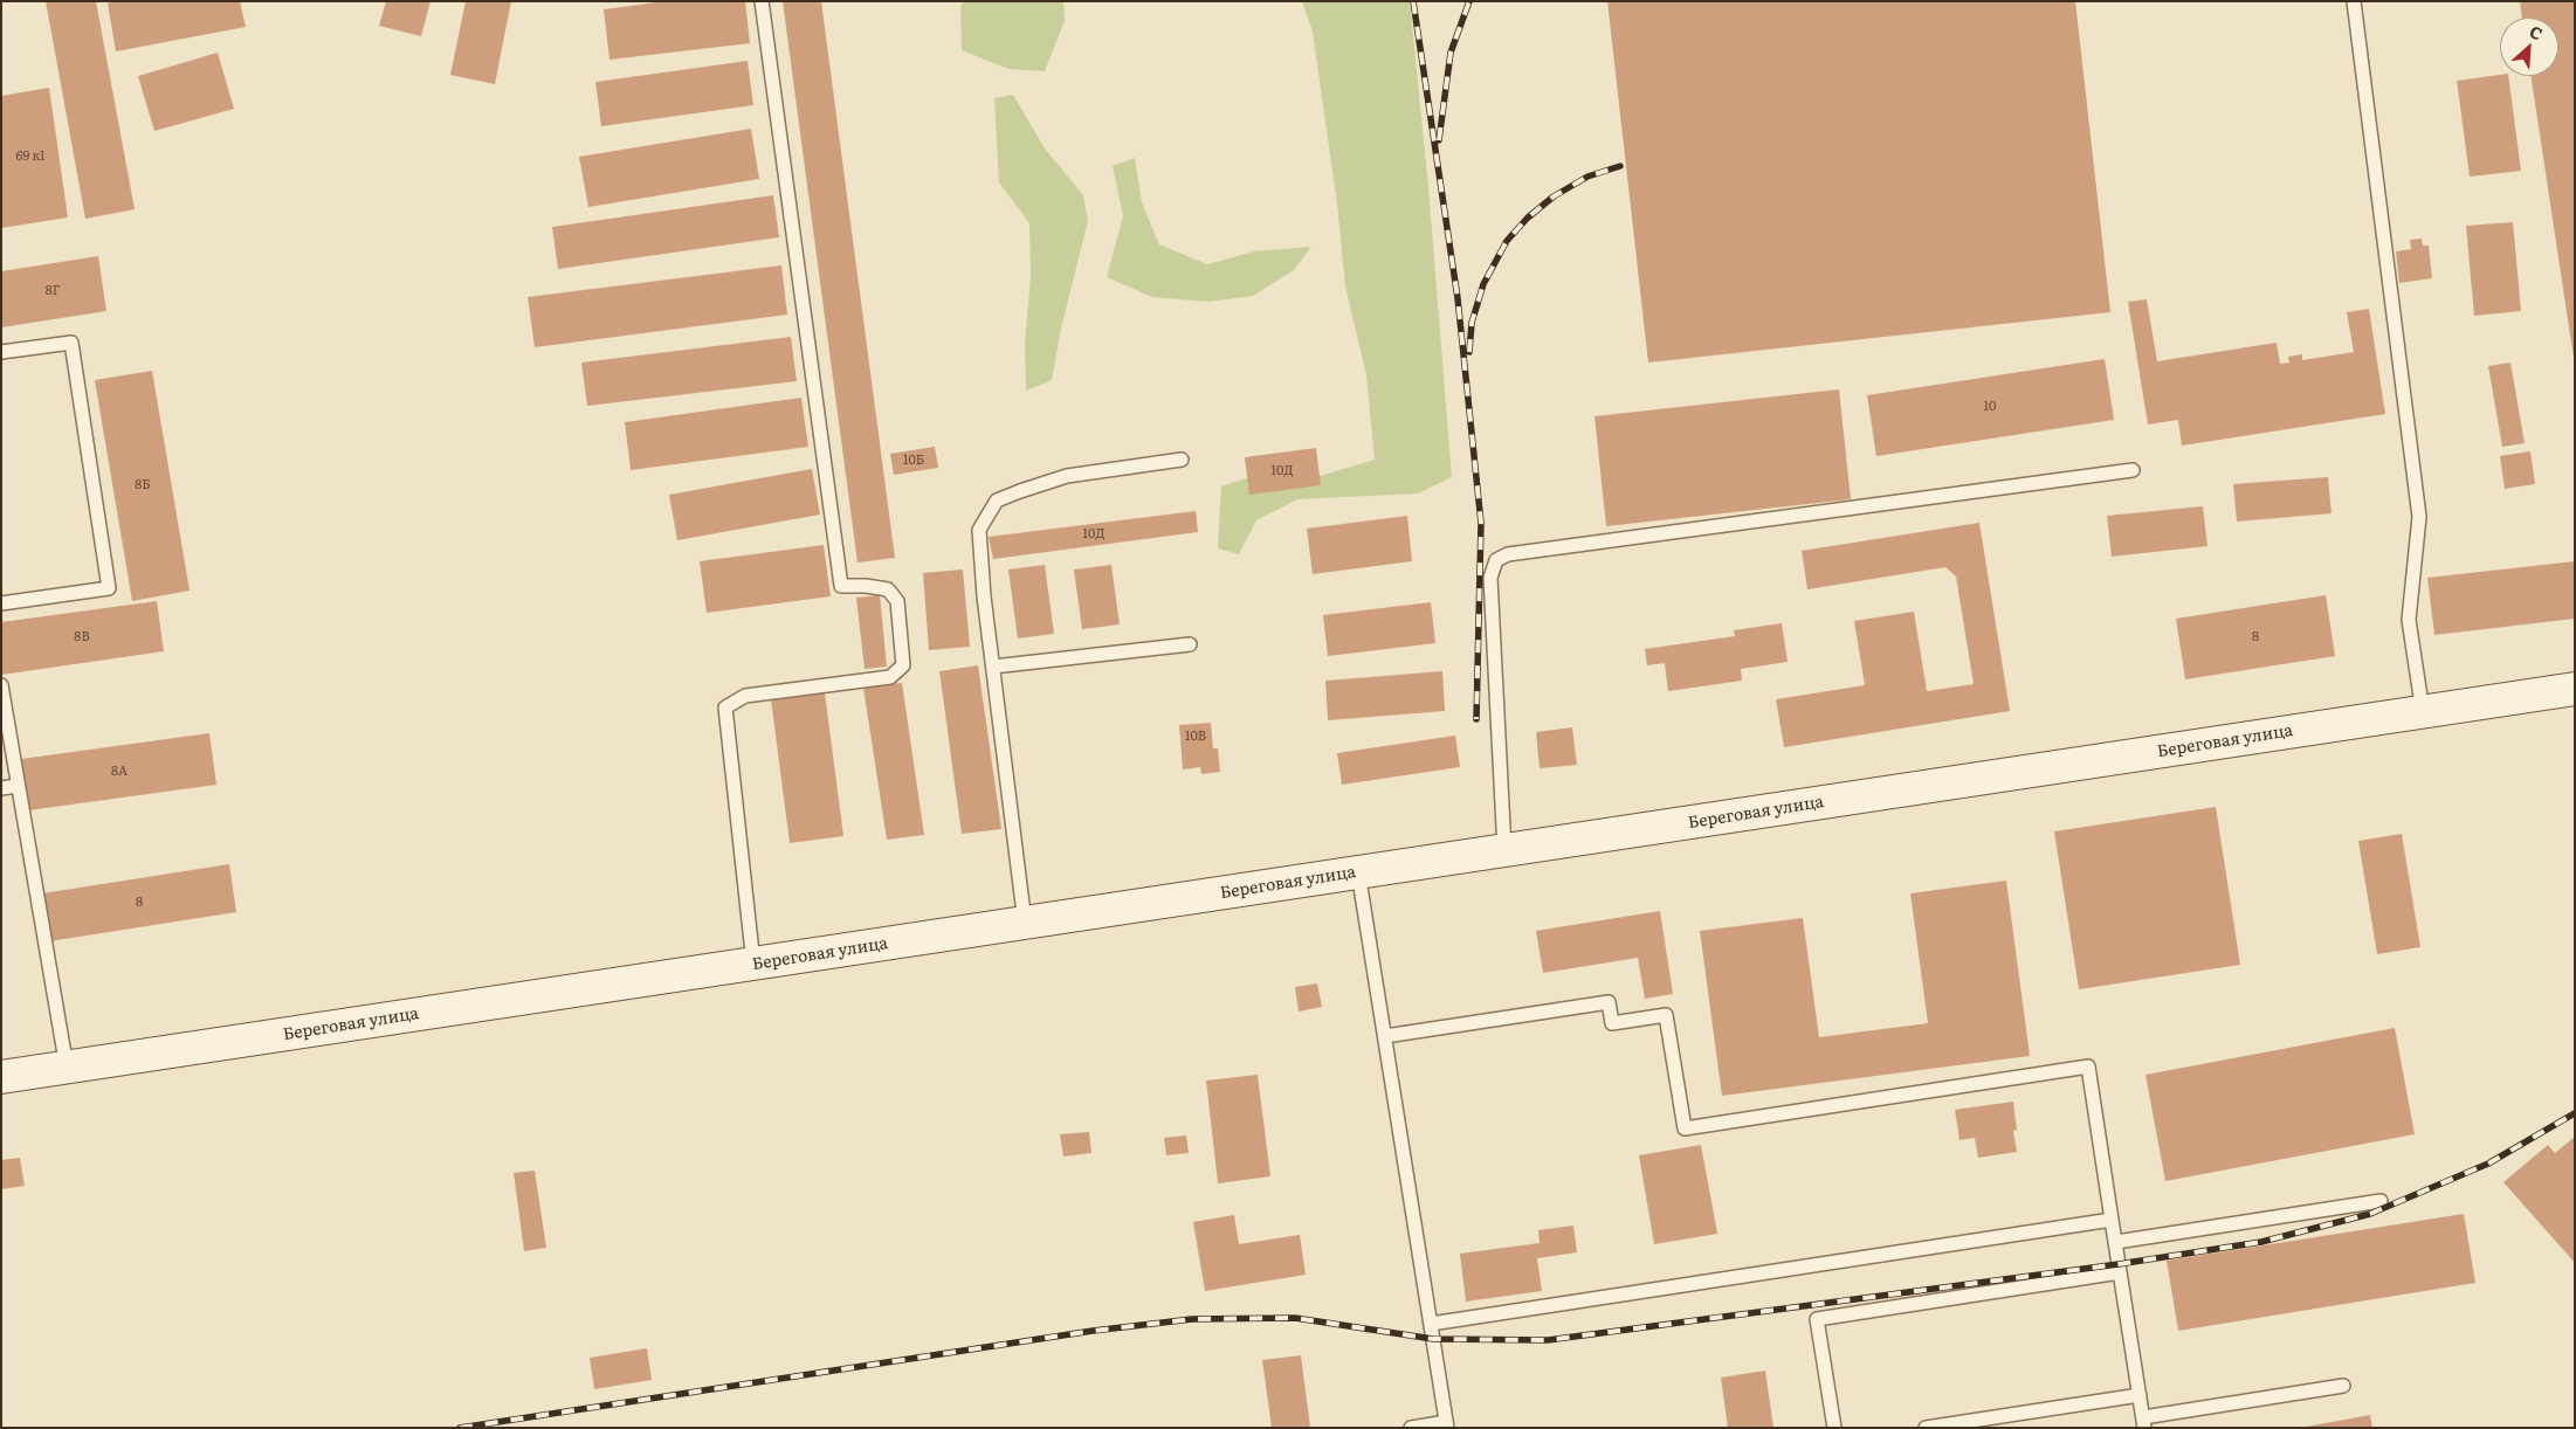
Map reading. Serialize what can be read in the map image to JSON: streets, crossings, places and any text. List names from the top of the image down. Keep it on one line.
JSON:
{"streets":{"street":["Береговая улица"]},"house_numbers":["69 к1","8Г","10","10Б","10Д","8Б","10Д","8В","8","10В","8А","8"],"north":"top right"}
